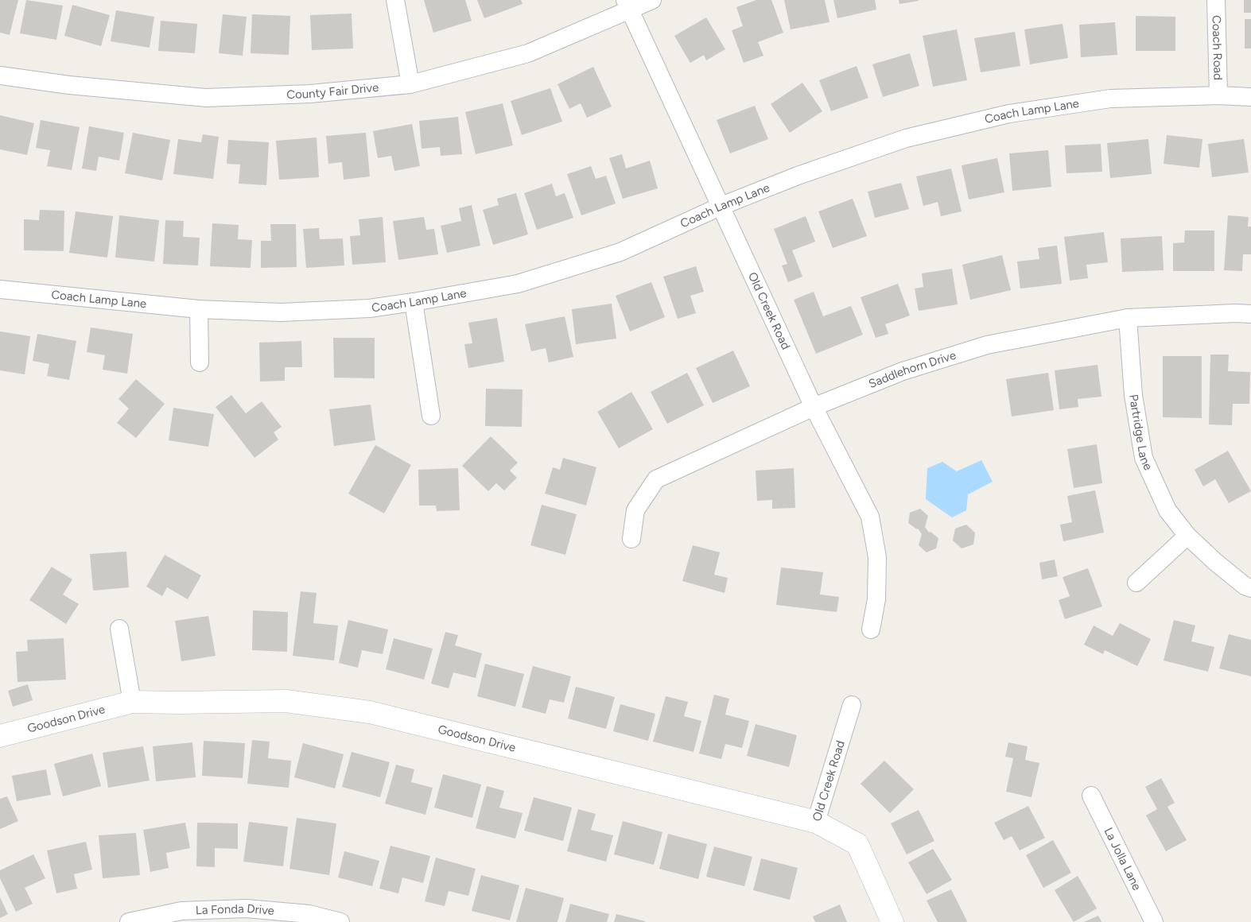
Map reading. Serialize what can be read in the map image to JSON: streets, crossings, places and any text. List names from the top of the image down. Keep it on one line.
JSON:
{"streets":{"street":["Coach Road","County Fair Drive","Coach Lamp Lane","Old Creek Road","Saddlehorn Drive","Partridge Lane","Goodson Drive","La Jolla Lane","La Fonda Drive"]},"crossings":[["Coach Road","Coach Lamp Lane"],["County Fair Drive","Old Creek Road"],["Coach Lamp Lane","Old Creek Road"],["Old Creek Road","Saddlehorn Drive"],["Old Creek Road","Goodson Drive"],["Saddlehorn Drive","Partridge Lane"]]}
